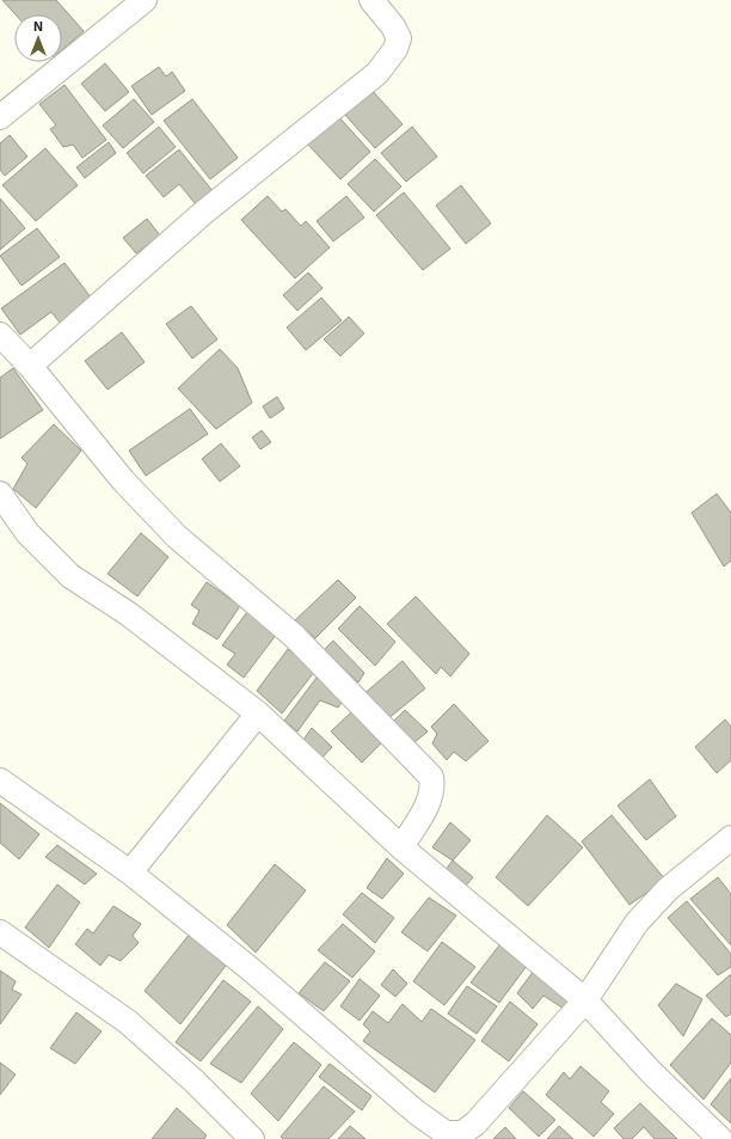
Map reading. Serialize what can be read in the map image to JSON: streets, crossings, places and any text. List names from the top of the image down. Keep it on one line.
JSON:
{"north":"top"}
